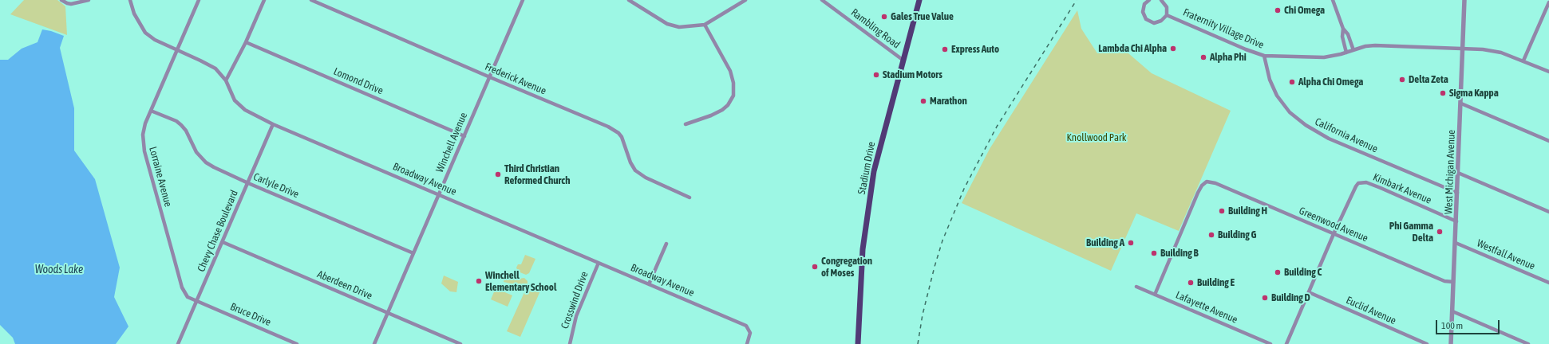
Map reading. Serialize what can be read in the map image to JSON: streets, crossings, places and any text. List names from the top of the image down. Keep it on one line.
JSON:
{"streets":{"main road":["Stadium Drive"],"street":["Rambling Road","Fraternity Village Drive","Frederick Avenue","Lomond Drive","California Avenue","Winchell Avenue","West Michigan Avenue","Lorraine Avenue","Broadway Avenue","Carlyle Drive","Kimbark Avenue","Greenwood Avenue","Chevy Chase Boulevard","Westfall Avenue","Aberdeen Drive","Crosswind Drive","Lafayette Avenue","Euclid Avenue","Bruce Drive"]},"crossings":[["Rambling Road","Stadium Drive"],["Fraternity Village Drive","California Avenue"],["Fraternity Village Drive","West Michigan Avenue"],["Frederick Avenue","Winchell Avenue"],["Lomond Drive","Winchell Avenue"],["California Avenue","West Michigan Avenue"],["Winchell Avenue","Broadway Avenue"],["Winchell Avenue","Carlyle Drive"],["Winchell Avenue","Aberdeen Drive"],["West Michigan Avenue","Kimbark Avenue"],["West Michigan Avenue","Greenwood Avenue"],["West Michigan Avenue","Westfall Avenue"],["Lorraine Avenue","Broadway Avenue"],["Lorraine Avenue","Carlyle Drive"],["Lorraine Avenue","Chevy Chase Boulevard"],["Lorraine Avenue","Bruce Drive"],["Broadway Avenue","Chevy Chase Boulevard"],["Broadway Avenue","Crosswind Drive"],["Carlyle Drive","Chevy Chase Boulevard"],["Kimbark Avenue","Greenwood Avenue"],["Greenwood Avenue","Lafayette Avenue"],["Chevy Chase Boulevard","Aberdeen Drive"],["Chevy Chase Boulevard","Bruce Drive"]],"water":["Woods Lake"],"parks":["Knollwood Park"],"places":["Chi Omega","Gales True Value","Lambda Chi Alpha","Express Auto","Alpha Phi","Stadium Motors","Delta Zeta","Alpha Chi Omega","Sigma Kappa","Marathon","Third Christian Reformed Church","Building H","Phi Gamma Delta","Building G","Building A","Building B","Congregation of Moses","Building C","Winchell Elementary School","Building E","Building D"],"scale_bar":"100 m"}
